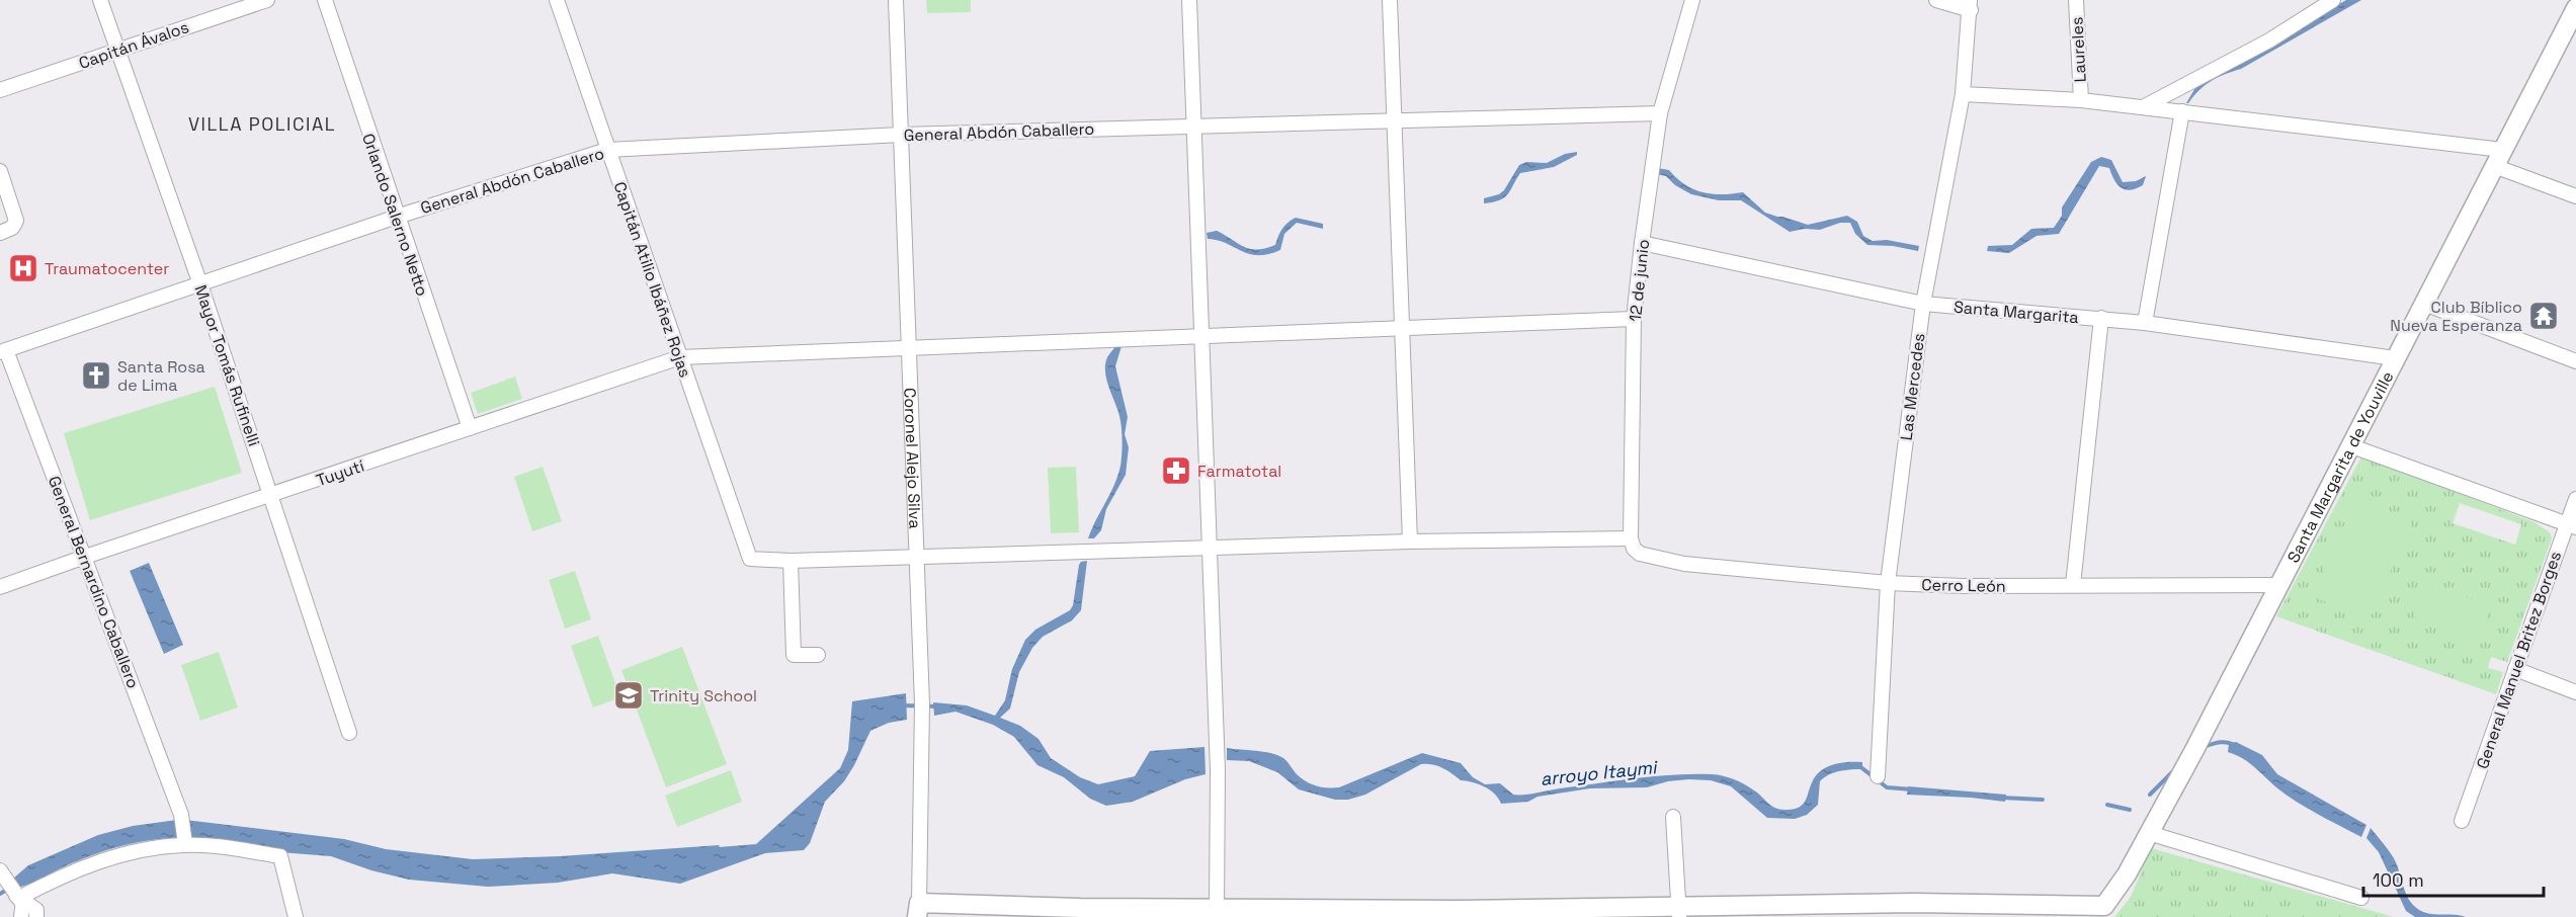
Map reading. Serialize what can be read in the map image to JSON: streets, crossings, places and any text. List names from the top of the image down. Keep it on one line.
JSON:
{"streets":{"main road":["Santa Margarita de Youville"],"street":["Capitán Ávalos","Laureles","General Abdón Caballero","Orlando Salerno Netto","Capitán Atilio Ibáñez Rojas","12 de junio","Santa Margarita","Mayor Tomás Rufinelli","Las Mercedes","Coronel Alejo Silva","Tuyutí","General Bernardino Caballero","Cerro León","General Manuel Britez Borges"]},"crossings":[["Capitán Ávalos","Mayor Tomás Rufinelli"],["General Abdón Caballero","Orlando Salerno Netto"],["General Abdón Caballero","Capitán Atilio Ibáñez Rojas"],["General Abdón Caballero","12 de junio"],["General Abdón Caballero","Mayor Tomás Rufinelli"],["General Abdón Caballero","Coronel Alejo Silva"],["General Abdón Caballero","General Bernardino Caballero"],["Orlando Salerno Netto","Tuyutí"],["Capitán Atilio Ibáñez Rojas","Tuyutí"],["12 de junio","Santa Margarita"],["12 de junio","Tuyutí"],["12 de junio","Cerro León"],["Santa Margarita","Las Mercedes"],["Santa Margarita","Santa Margarita de Youville"],["Mayor Tomás Rufinelli","Tuyutí"],["Las Mercedes","Cerro León"],["Coronel Alejo Silva","Tuyutí"],["Santa Margarita de Youville","Cerro León"],["Tuyutí","General Bernardino Caballero"]],"districts":["VILLA POLICIAL"],"water":["arroyo Itaymi"],"places":{"hospital":["Traumatocenter"],"temple":["Club Bíblico Nueva Esperanza"],"church":["Santa Rosa de Lima"],"pharmacy":["Farmatotal"],"school or university":["Trinity School"]},"scale_bar":"100 m"}
